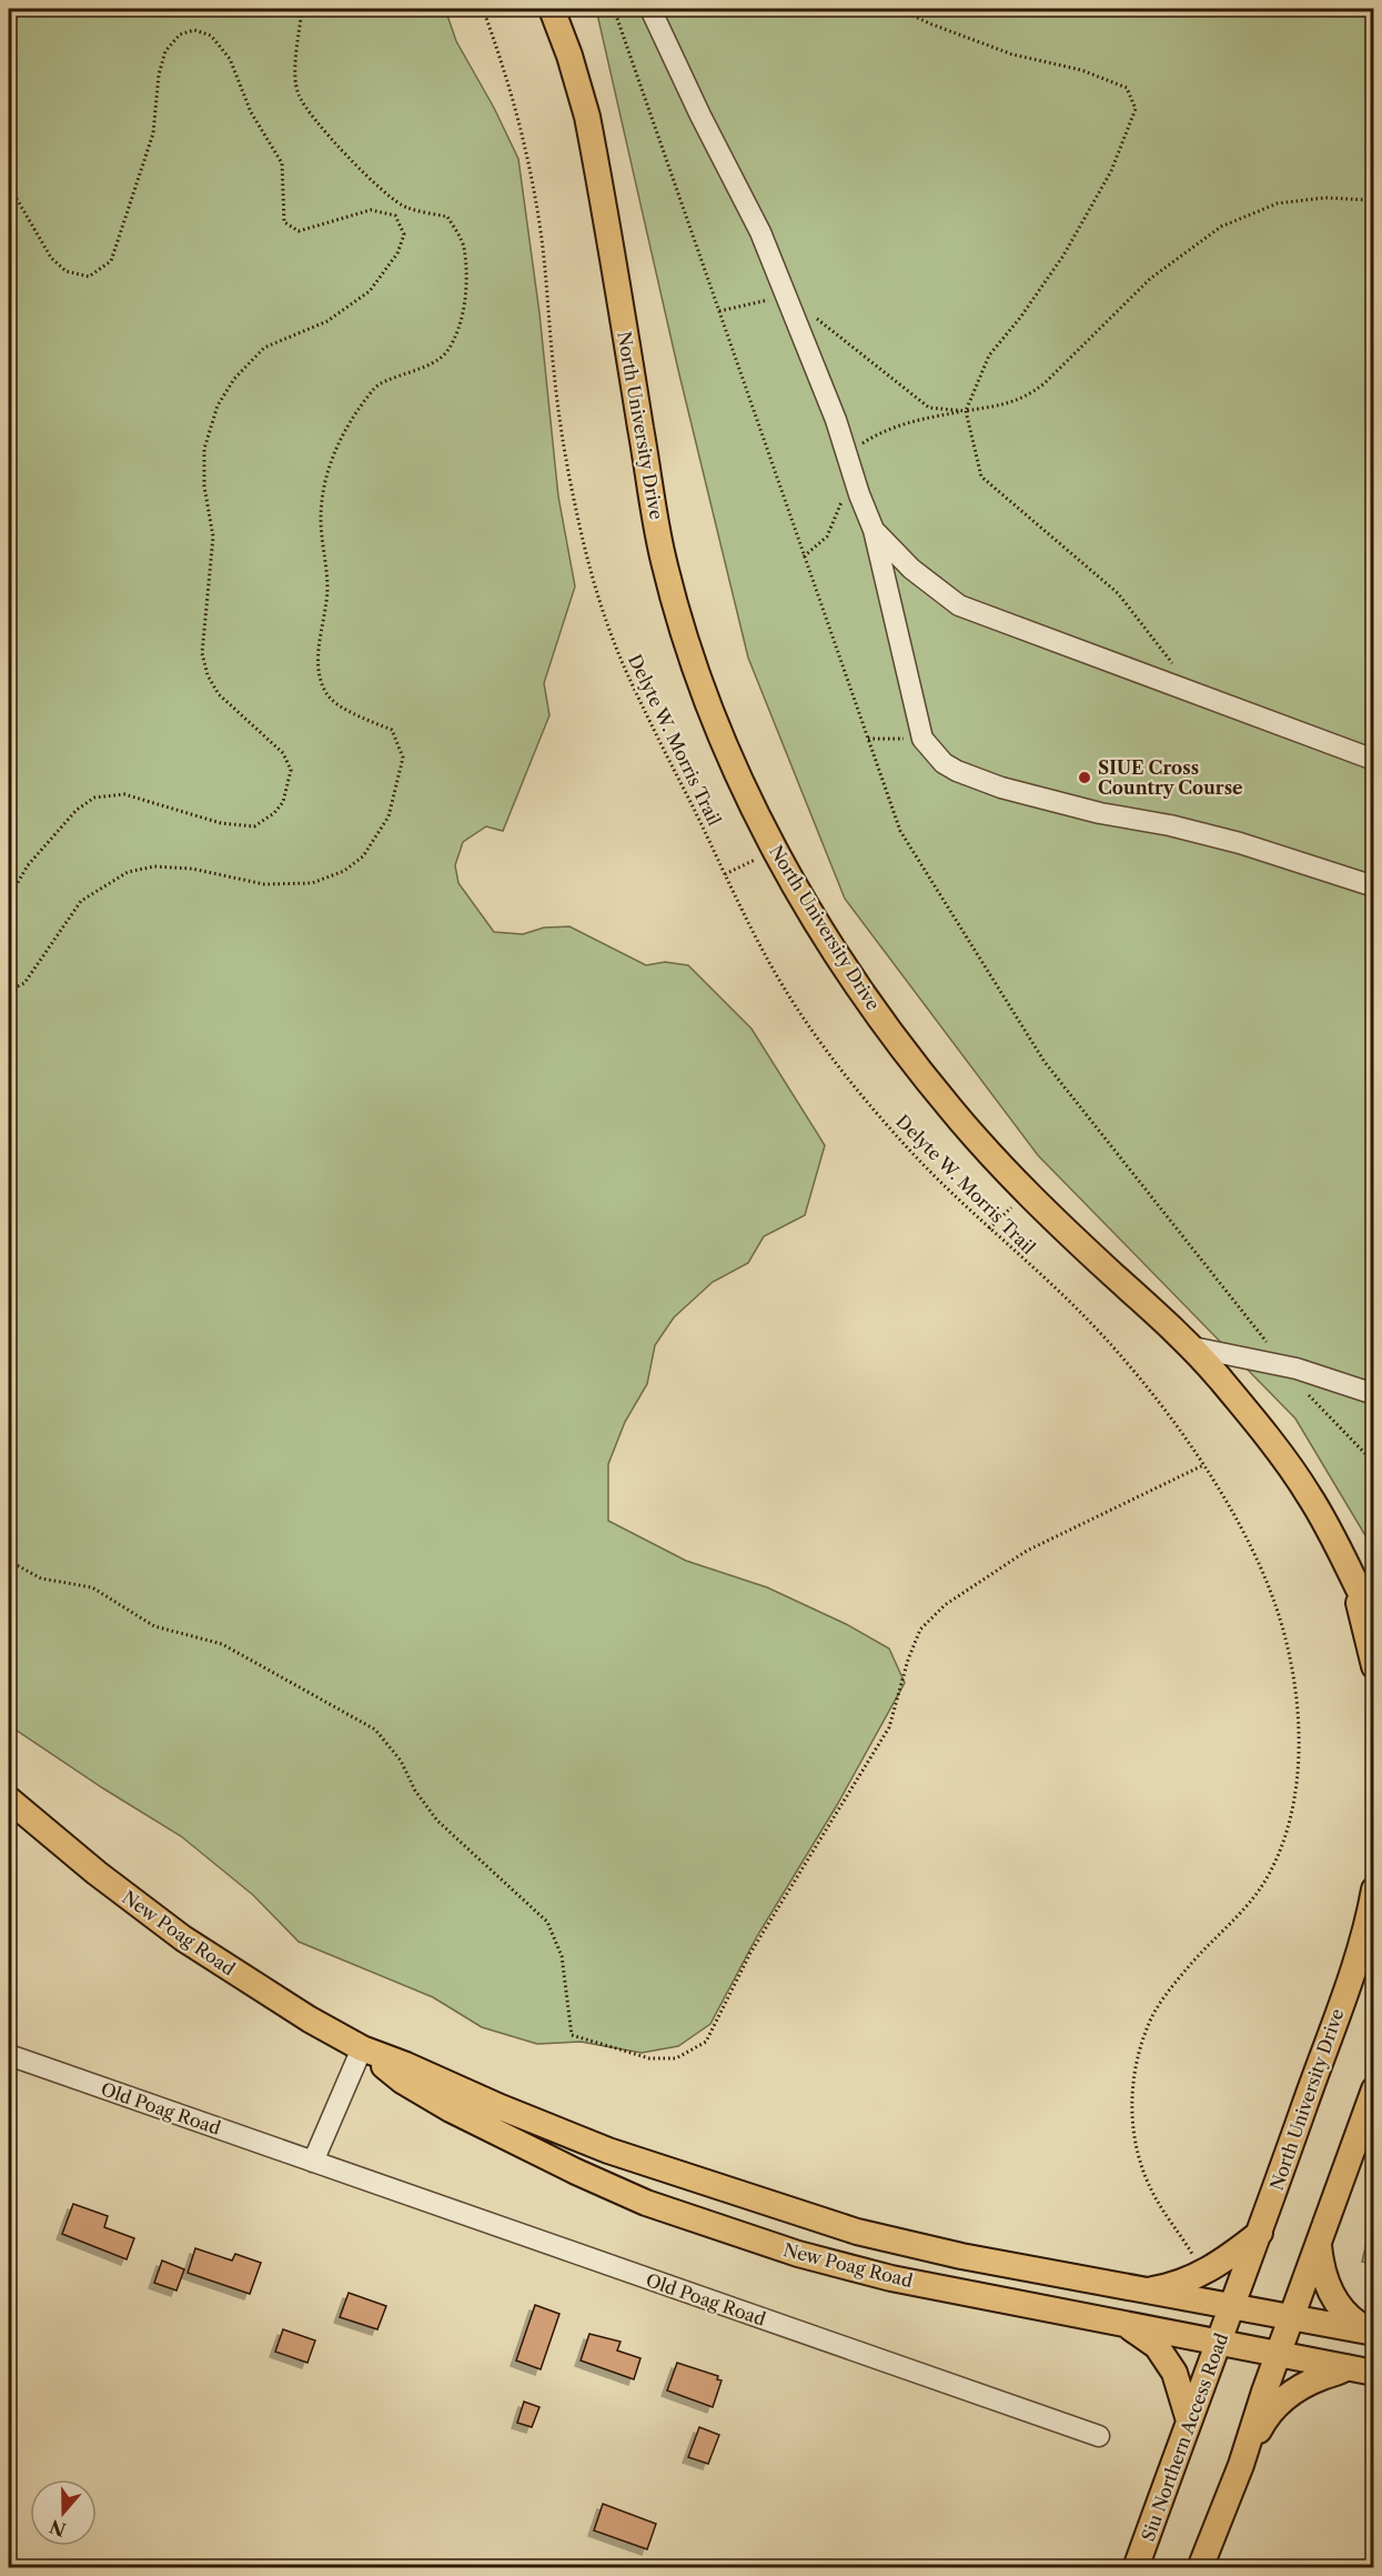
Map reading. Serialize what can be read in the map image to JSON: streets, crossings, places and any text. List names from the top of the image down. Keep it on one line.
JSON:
{"streets":{"main road":["North University Drive","New Poag Road","Siu Northern Access Road"],"street":["Old Poag Road"],"path":["Delyte W. Morris Trail"]},"crossings":[["North University Drive","New Poag Road"],["North University Drive","Siu Northern Access Road"],["New Poag Road","Siu Northern Access Road"]],"places":["SIUE Cross Country Course"],"north":"bottom"}
